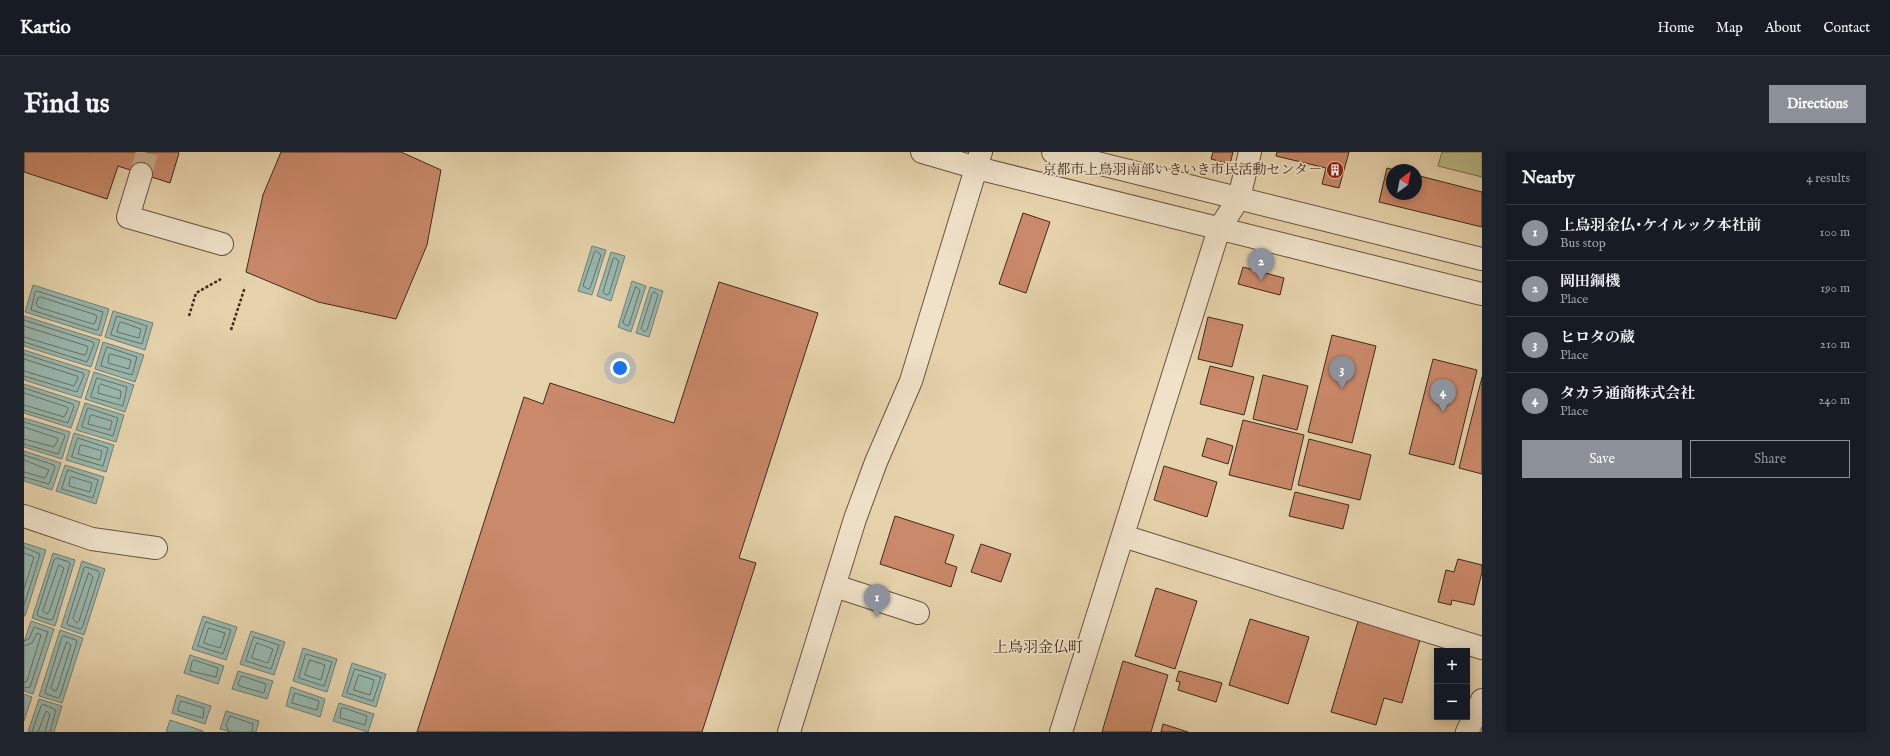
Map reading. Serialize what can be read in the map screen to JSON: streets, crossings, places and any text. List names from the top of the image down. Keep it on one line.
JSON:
{"districts":["上鳥羽金仏町"],"places":{"building":["京都市上鳥羽南部いきいき市民活動センタ－"]},"north":"top right","page":{"header":"Kartio","nav":["Home","Map","About","Contact"],"buttons":["Directions",["Save","Share"]],"title":"Find us","heading":["Nearby","4 results"],"list":[{"mark":"1","name":"上鳥羽金仏･ケイルック本社前","note":"Bus stop","value":"100 m"},{"mark":"2","name":"岡田鋼機","note":"Place","value":"190 m"},{"mark":"3","name":"ヒロタの蔵","note":"Place","value":"210 m"},{"mark":"4","name":"タカラ通商株式会社","note":"Place","value":"240 m"}],"pins":["2","3","4","1"],"map_buttons":["+","−"]}}
